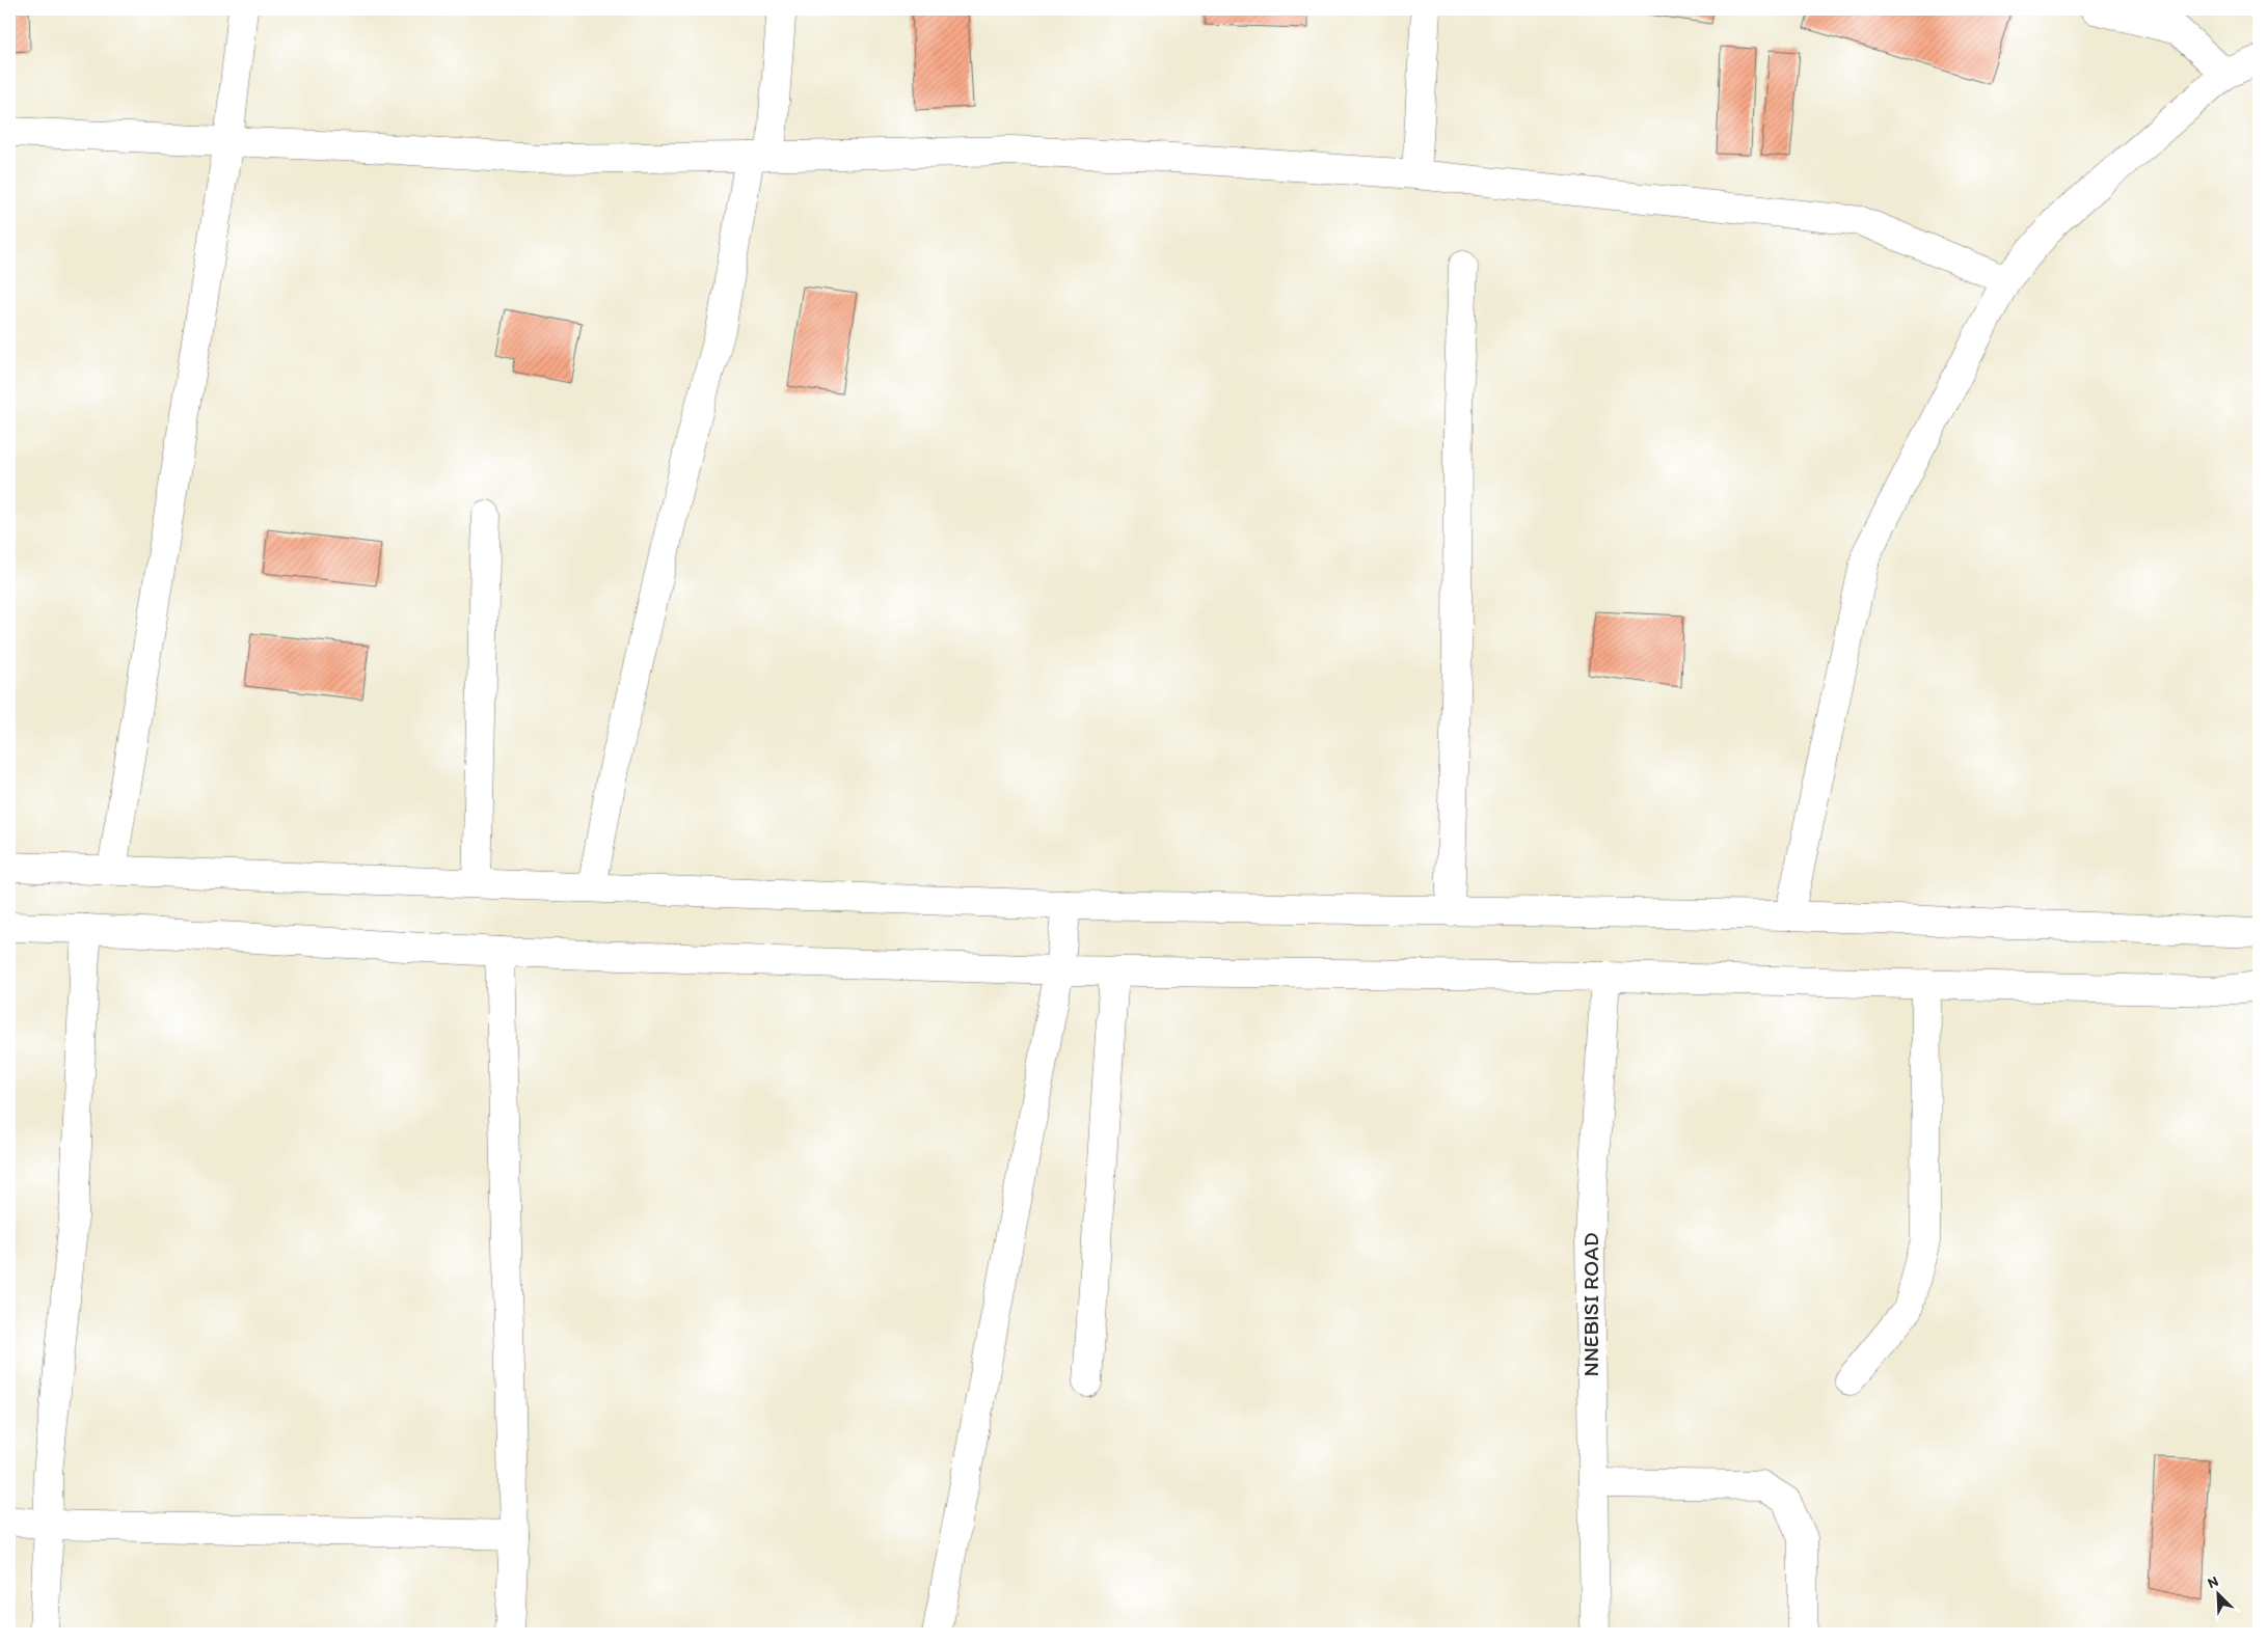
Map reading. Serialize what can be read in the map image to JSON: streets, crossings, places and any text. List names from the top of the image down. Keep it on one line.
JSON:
{"streets":{"street":["NNEBISI ROAD"]},"north":"top left"}
